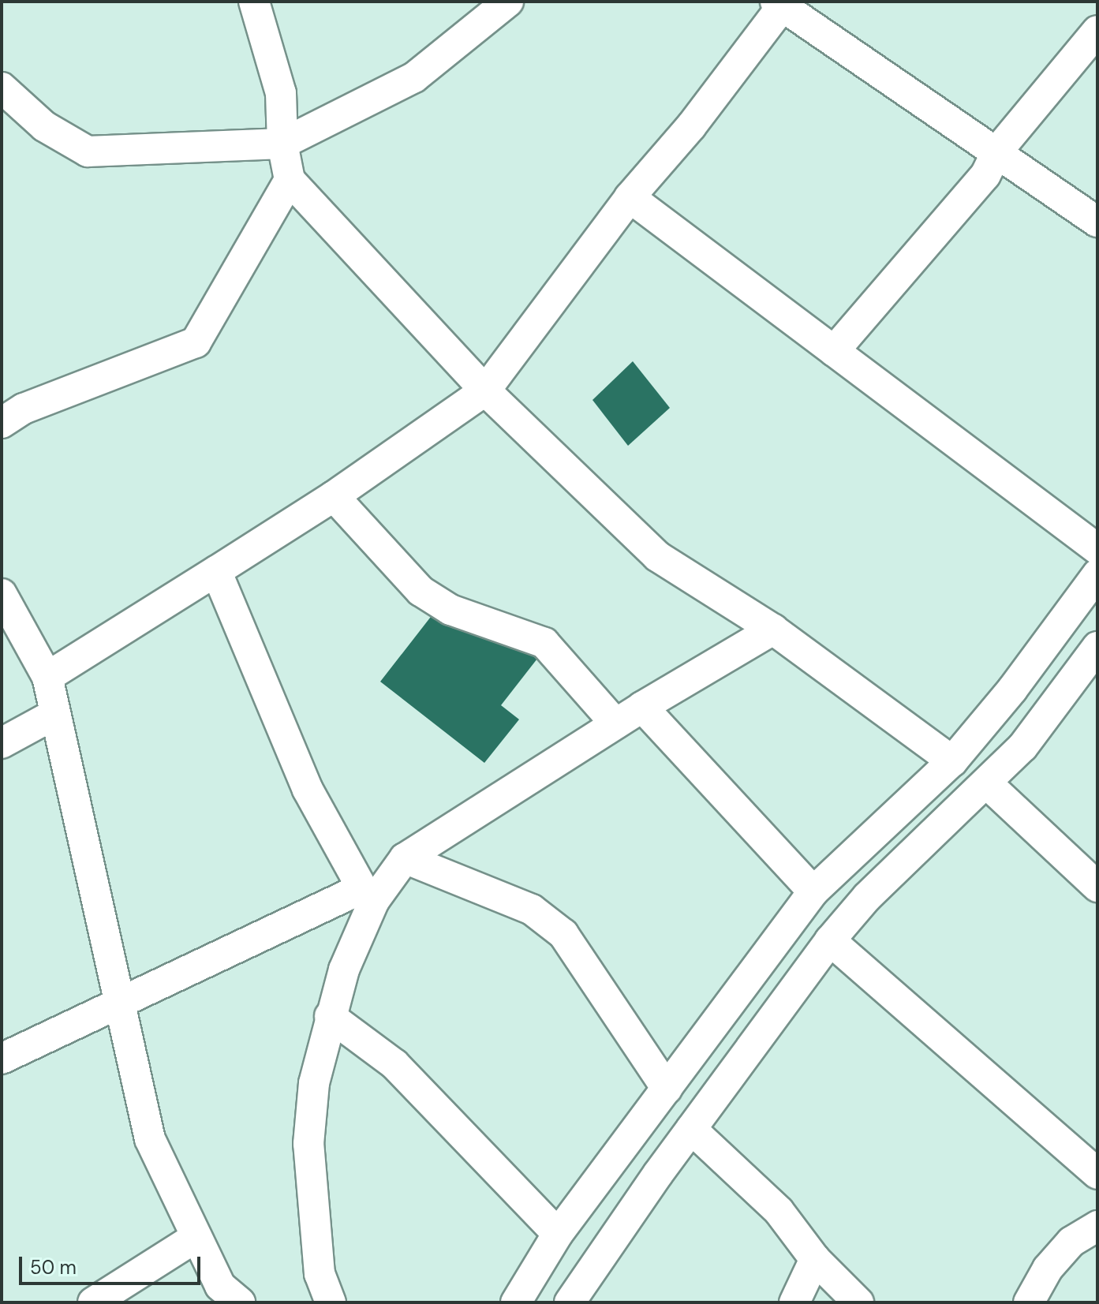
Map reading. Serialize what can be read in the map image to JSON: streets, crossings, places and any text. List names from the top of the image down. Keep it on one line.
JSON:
{"scale_bar":"50 m"}
